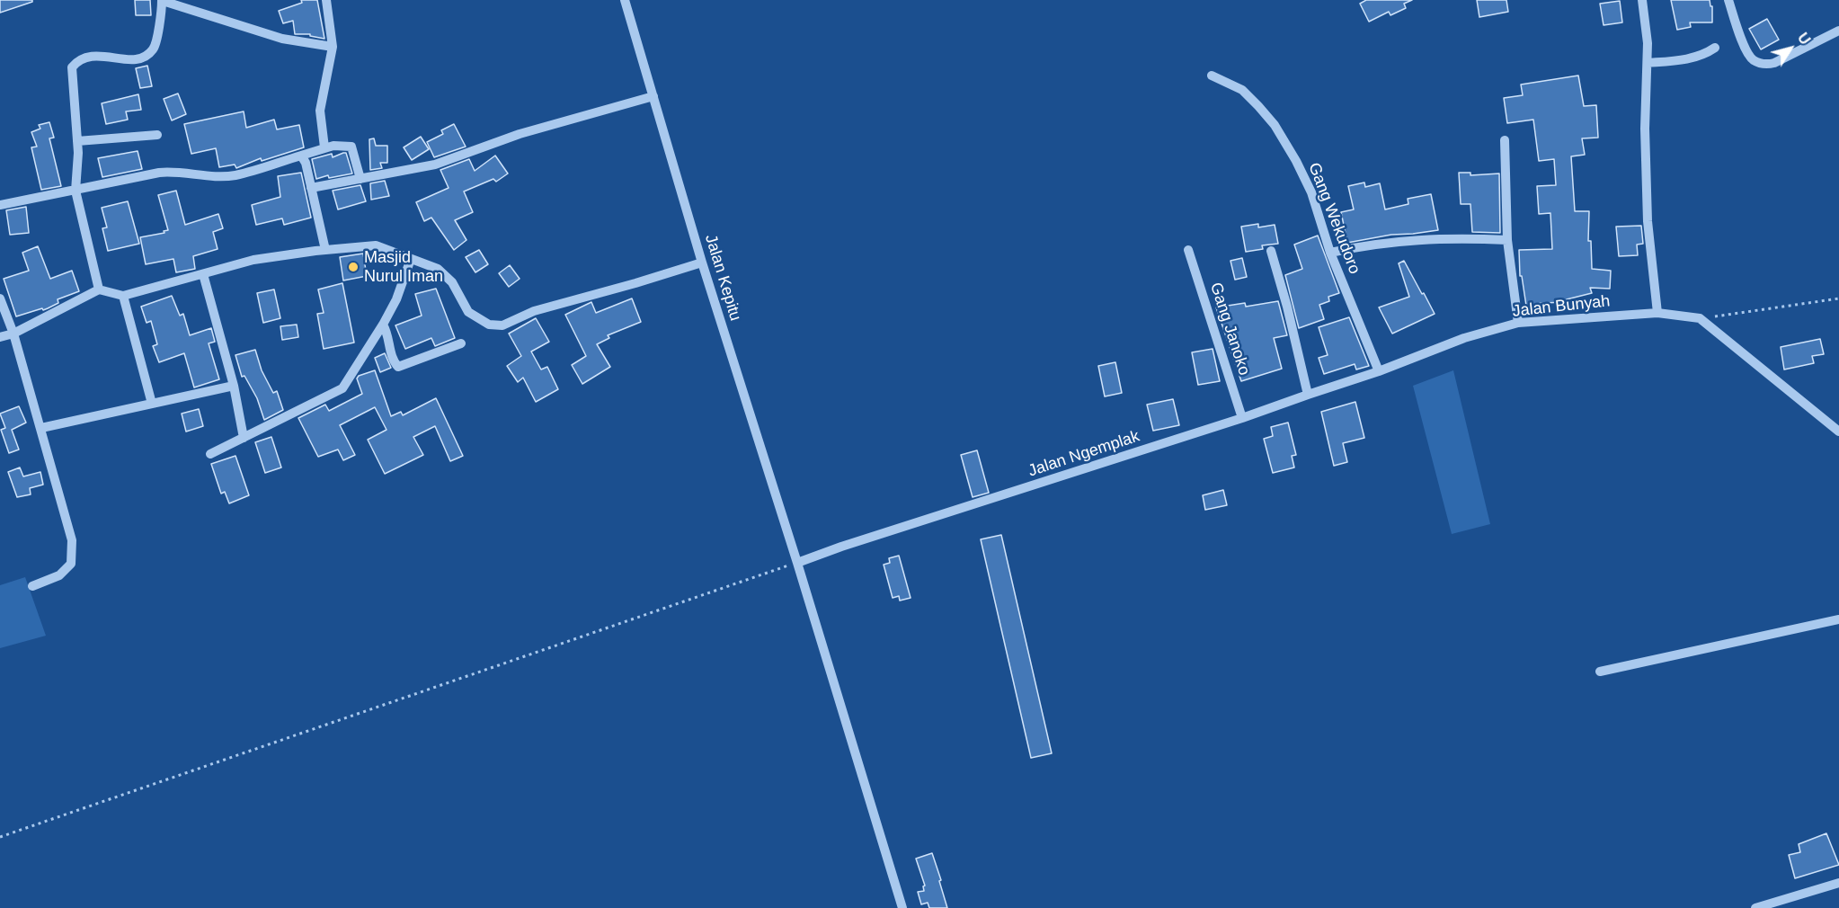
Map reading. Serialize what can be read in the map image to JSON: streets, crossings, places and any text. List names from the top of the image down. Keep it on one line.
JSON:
{"streets":{"street":["Gang Wekudoro","Jalan Kepitu","Jalan Bunyah","Gang Janoko","Jalan Ngemplak"]},"crossings":[["Gang Wekudoro","Jalan Bunyah"],["Gang Wekudoro","Jalan Ngemplak"],["Jalan Kepitu","Jalan Ngemplak"],["Jalan Bunyah","Jalan Ngemplak"],["Gang Janoko","Jalan Ngemplak"]],"places":["Masjid Nurul Iman"],"north":"top right"}
